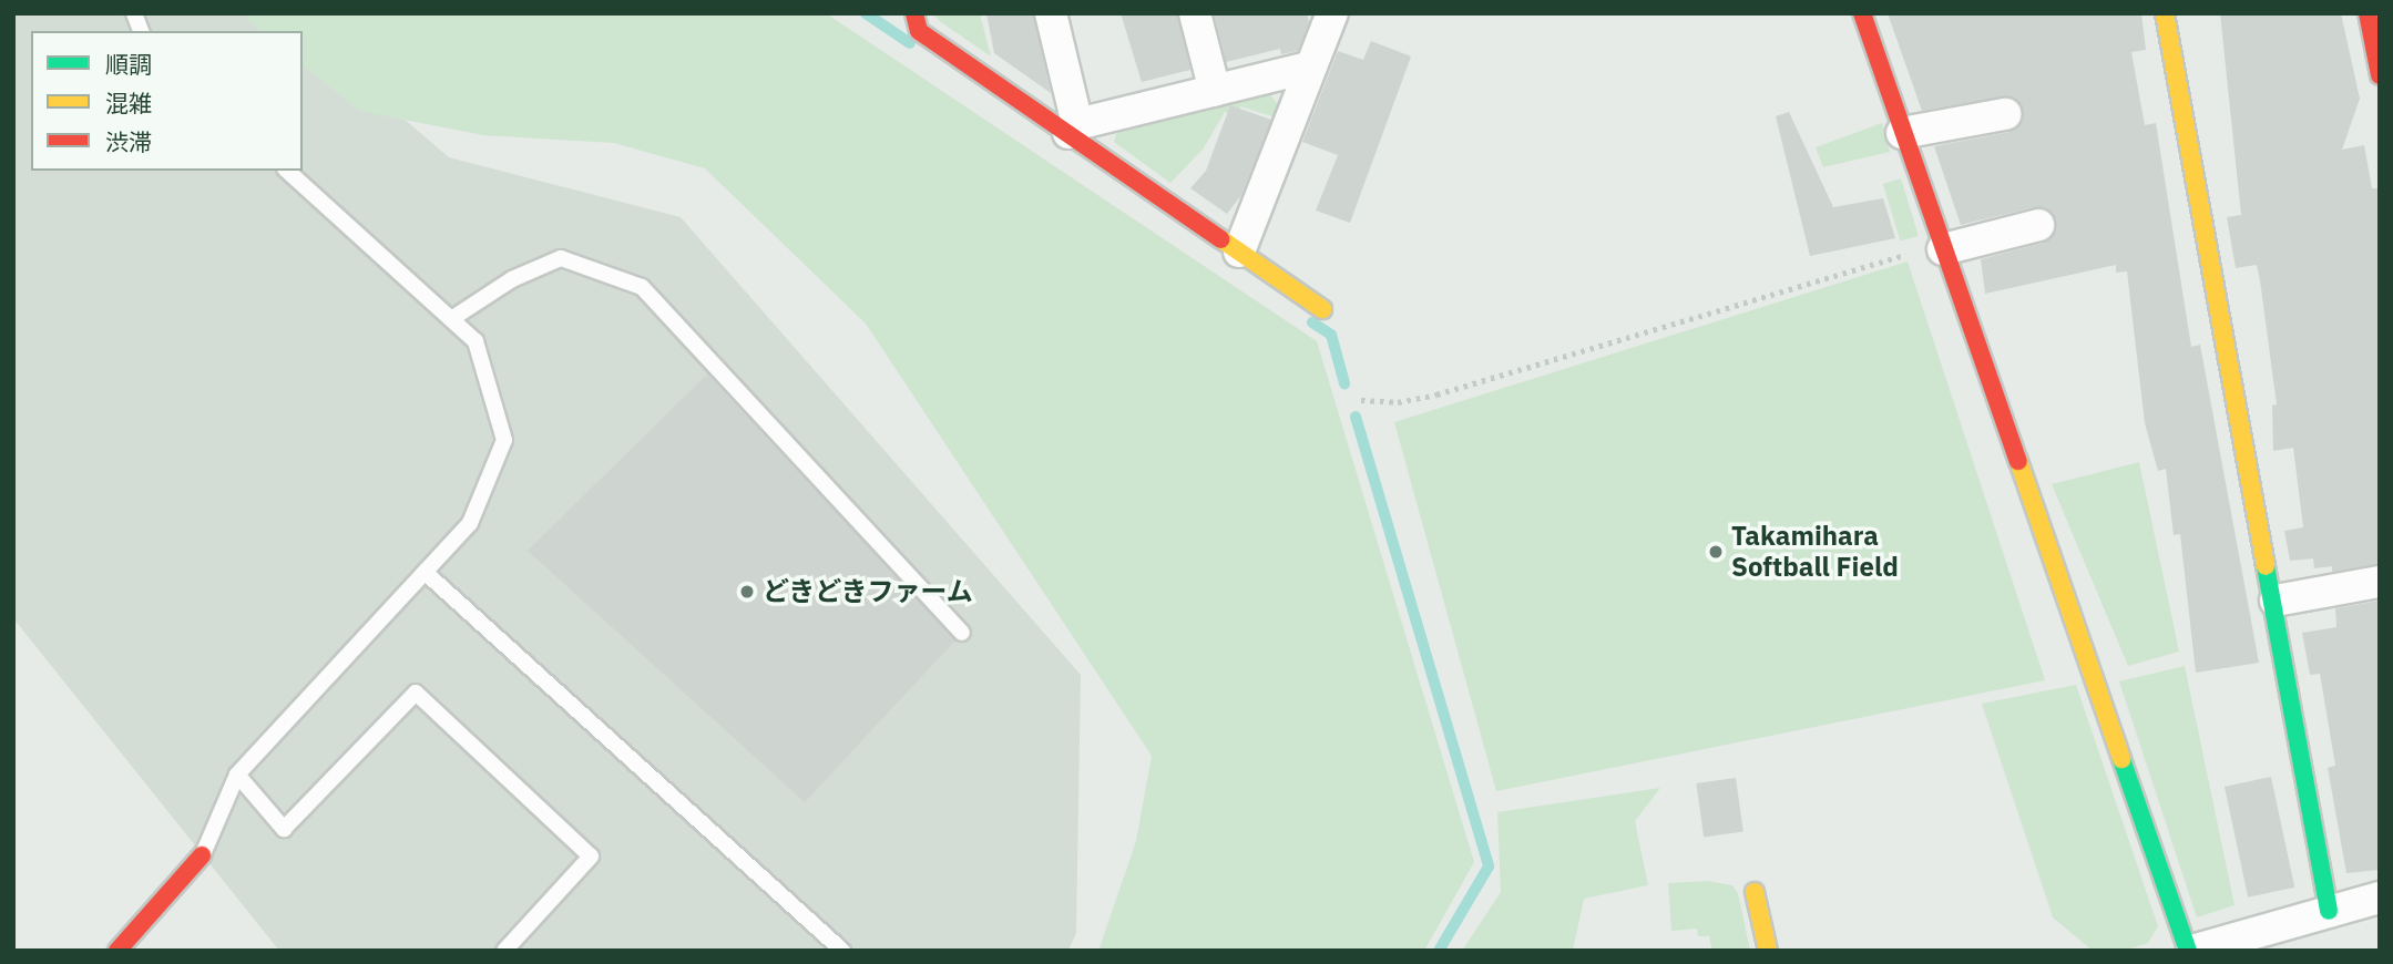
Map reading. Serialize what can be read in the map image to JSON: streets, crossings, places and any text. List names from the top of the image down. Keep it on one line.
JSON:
{"places":["Takamihara Softball Field","どきどきファーム"],"legend":["順調","混雑","渋滞"]}
